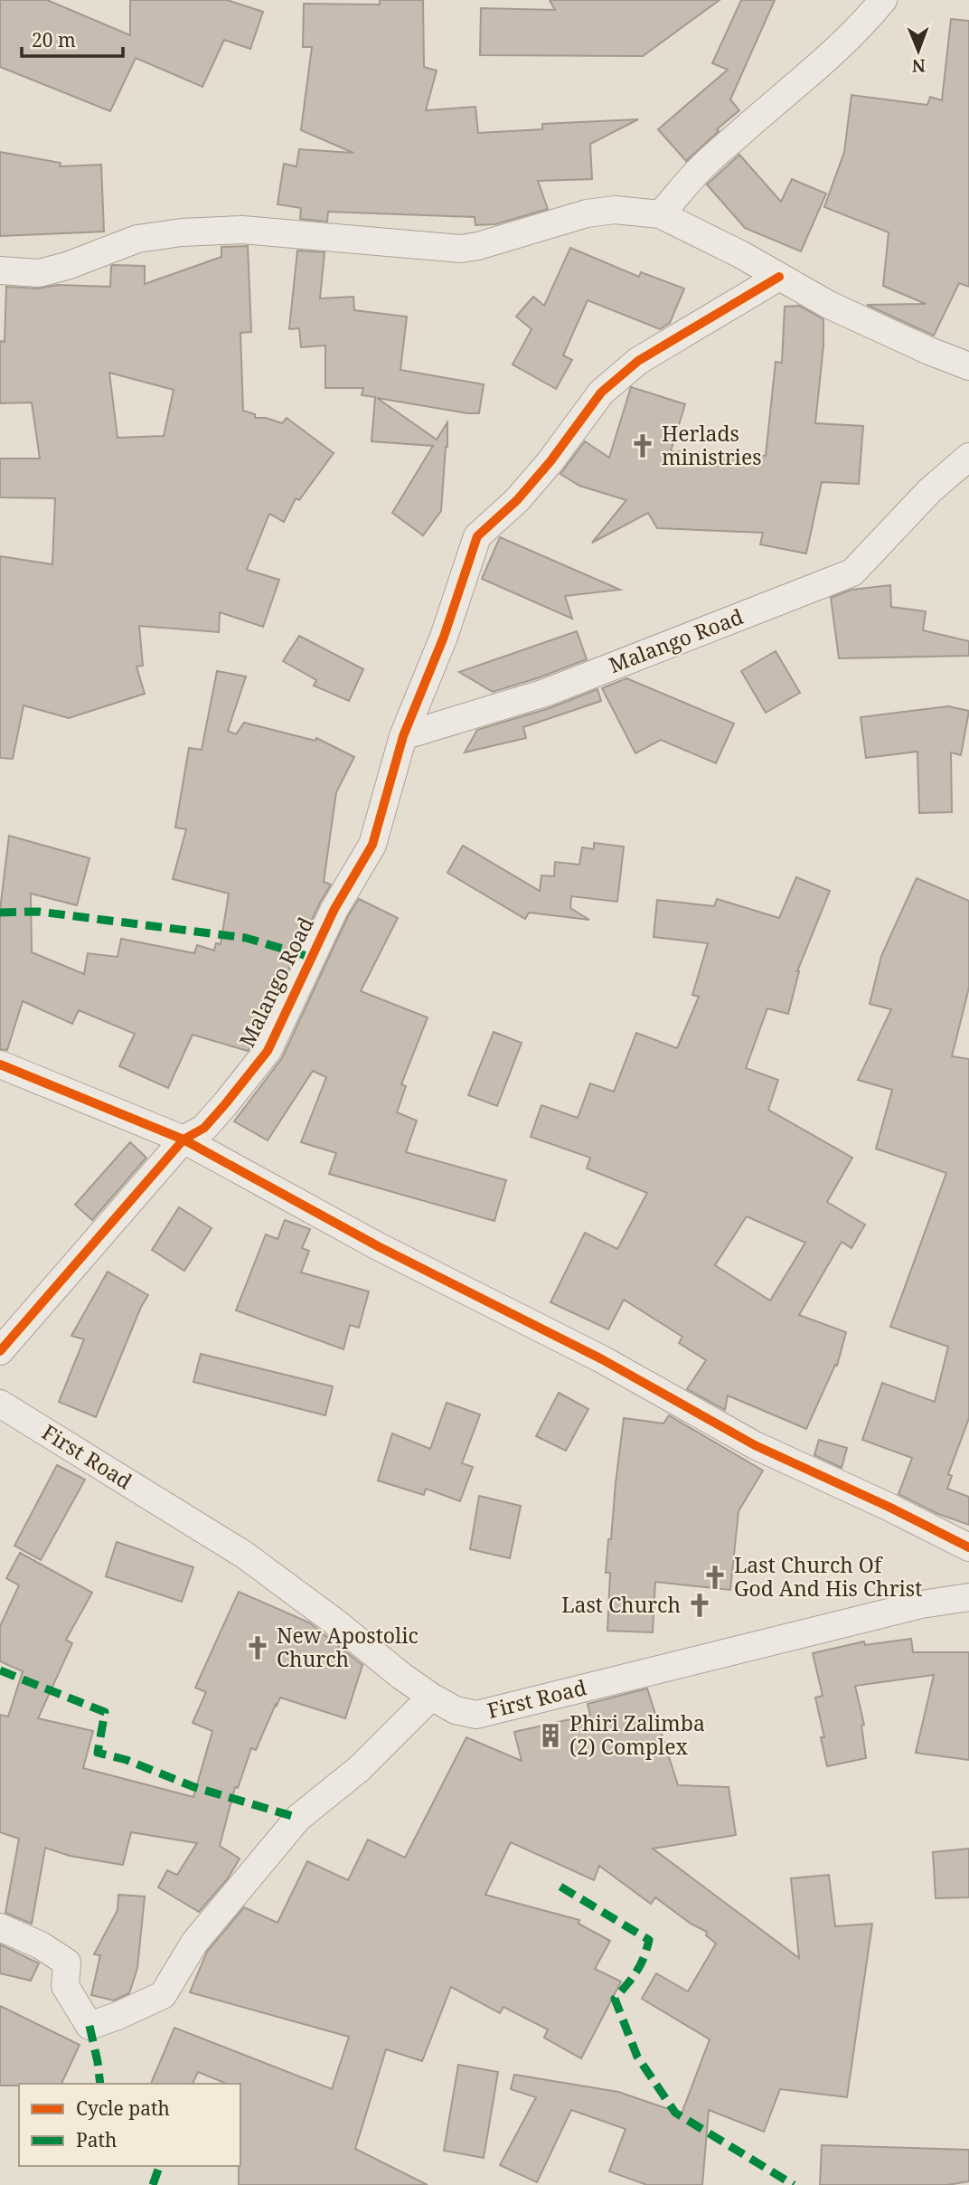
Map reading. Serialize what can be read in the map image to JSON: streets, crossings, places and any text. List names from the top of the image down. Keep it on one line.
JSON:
{"streets":{"street":["Malango Road","First Road"]},"places":{"church":["Herlads ministries","Last Church Of God And His Christ","Last Church","New Apostolic Church"],"building":["Phiri Zalimba (2) Complex"]},"legend":["Cycle path","Path"],"scale_bar":"20 m","north":"bottom"}
